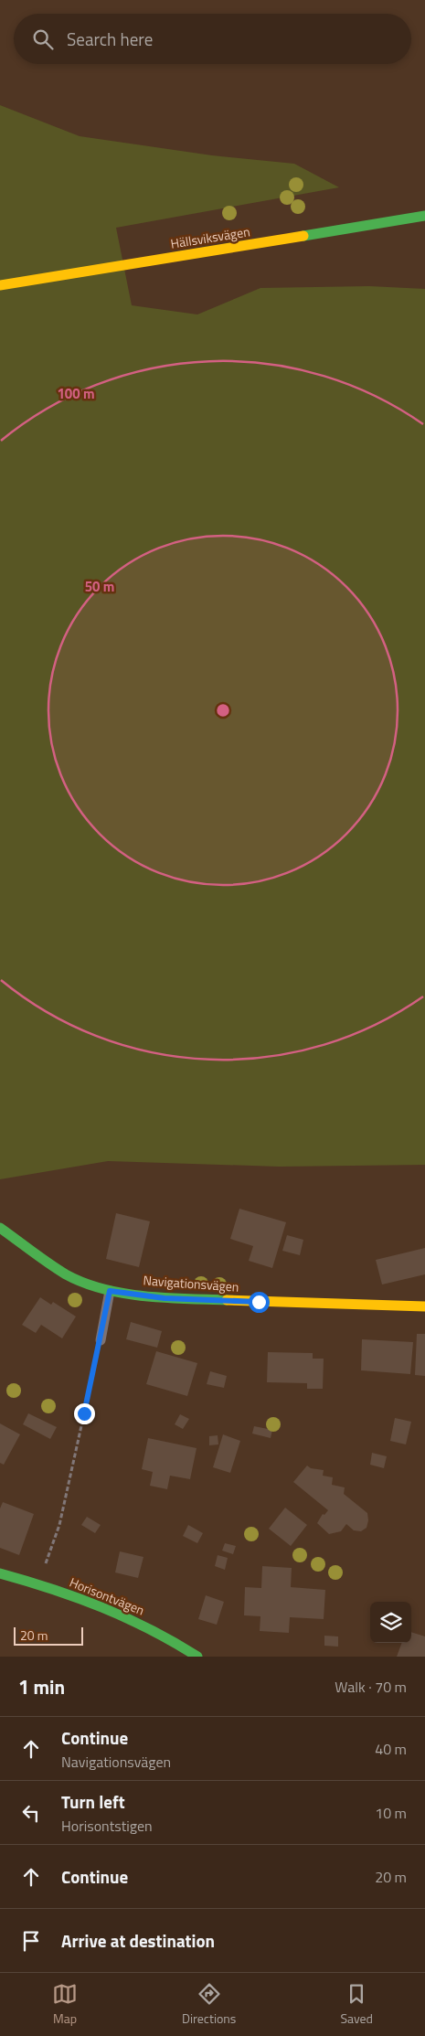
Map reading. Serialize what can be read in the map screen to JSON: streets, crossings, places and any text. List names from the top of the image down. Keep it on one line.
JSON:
{"streets":{"street":["Hällsviksvägen","Navigationsvägen","Horisontvägen"]},"scale_bar":"20 m","page":{"search":"Search here","scale":"20 m","heading":["1 min","Walk · 70 m"],"list":[["Continue","Navigationsvägen","40 m"],["Turn left","Horisontstigen","10 m"],["Continue","20 m"],"Arrive at destination"],"nav":["Map","Directions","Saved"]},"rings":["100 m","50 m"]}
